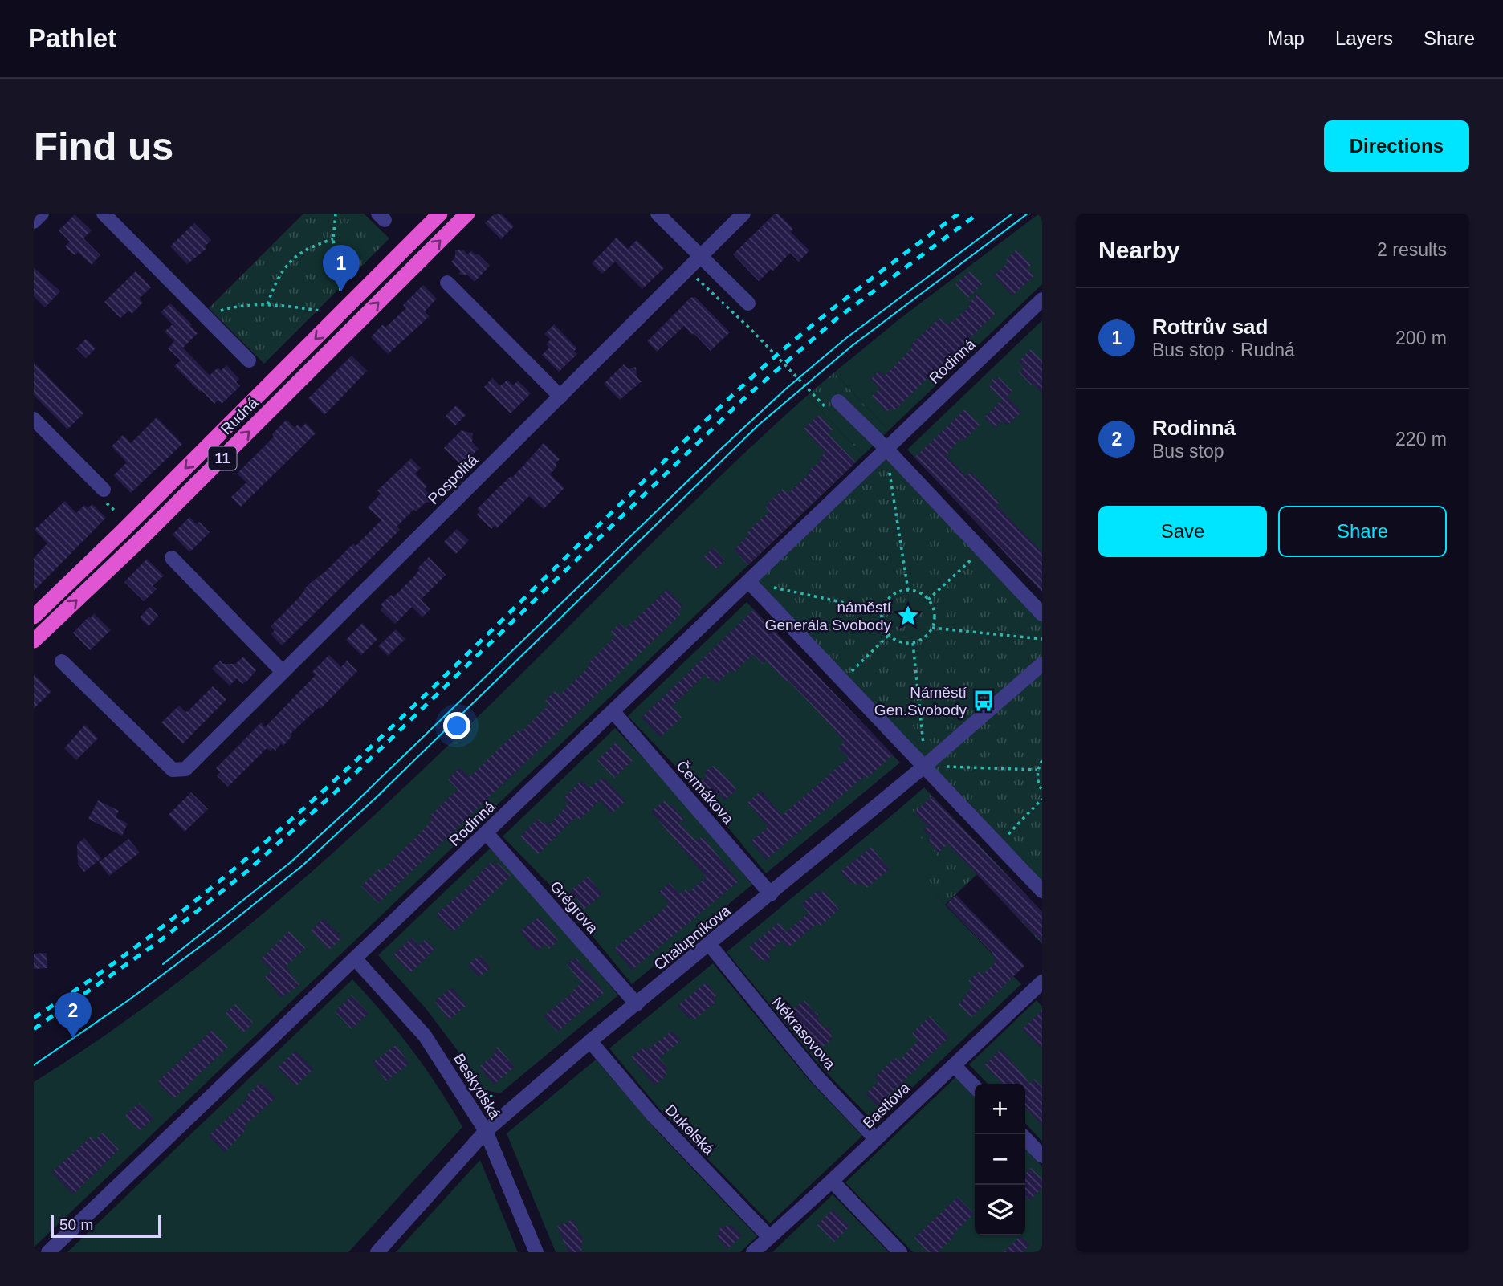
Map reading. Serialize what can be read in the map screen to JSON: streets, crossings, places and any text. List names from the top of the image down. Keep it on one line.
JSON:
{"streets":{"highway":["Rudná","11"],"street":["Rodinná","Pospolitá","Čermákova","Grégrova","Chalupníkova","Někrasovova","Beskydská","Bastlova","Dukelská"]},"crossings":[["Rodinná","Čermákova"],["Rodinná","Grégrova"],["Rodinná","Beskydská"],["Čermákova","Chalupníkova"],["Grégrova","Chalupníkova"],["Chalupníkova","Někrasovova"],["Chalupníkova","Beskydská"],["Chalupníkova","Dukelská"],["Někrasovova","Bastlova"],["Bastlova","Dukelská"]],"places":{"place":["náměstí Generála Svobody"],"bus stop":["Náměstí Gen.Svobody"]},"scale_bar":"50 m","page":{"header":"Pathlet","nav":["Map","Layers","Share"],"buttons":["Directions",["Save","Share"]],"title":"Find us","heading":["Nearby","2 results"],"pins":["1","2"],"list":[{"mark":"1","name":"Rottrův sad","note":"Bus stop · Rudná","value":"200 m"},{"mark":"2","name":"Rodinná","note":"Bus stop","value":"220 m"}],"map_buttons":["+","−"],"scale":"50 m"}}
